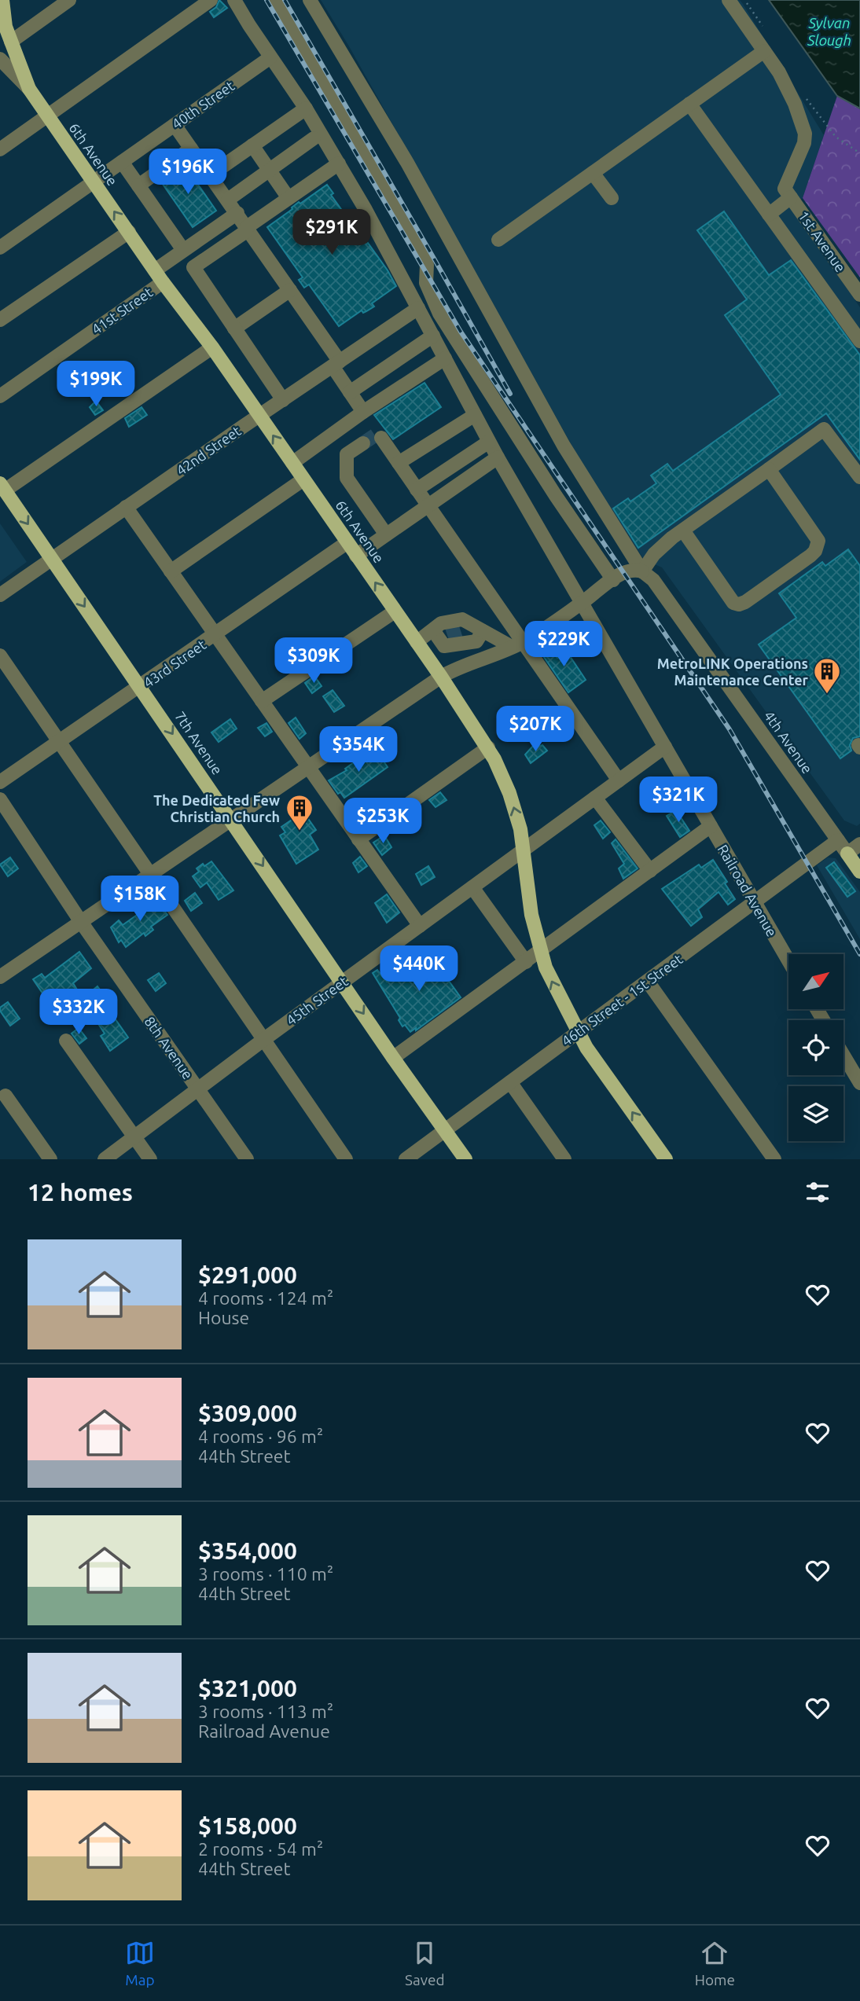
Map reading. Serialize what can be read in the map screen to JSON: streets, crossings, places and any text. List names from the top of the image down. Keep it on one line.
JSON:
{"streets":{"main road":["6th Avenue","7th Avenue"],"street":["40th Street","1st Avenue","41st Street","42nd Street","43rd Street","4th Avenue","Railroad Avenue","46th Street - 1st Street","45th Street","8th Avenue"]},"crossings":[["40th Street","6th Avenue"],["40th Street","Railroad Avenue"],["6th Avenue","41st Street"],["6th Avenue","42nd Street"],["6th Avenue","43rd Street"],["6th Avenue","46th Street - 1st Street"],["6th Avenue","45th Street"],["42nd Street","7th Avenue"],["42nd Street","Railroad Avenue"],["43rd Street","7th Avenue"],["4th Avenue","46th Street - 1st Street"],["7th Avenue","46th Street - 1st Street"],["7th Avenue","45th Street"],["Railroad Avenue","46th Street - 1st Street"],["Railroad Avenue","45th Street"],["45th Street","8th Avenue"]],"one_way":["7th Avenue"],"water":["Sylvan Slough"],"places":{"building":["MetroLINK Operations Maintenance Center","The Dedicated Few Christian Church"]},"north":"top right","page":{"price":["$196K","$291K","$199K","$229K","$309K","$207K","$354K","$321K","$253K","$158K","$440K","$332K"],"heading":"12 homes","list":[{"name":"$291,000","note":"4 rooms · 124 m² · House"},{"name":"$309,000","note":"4 rooms · 96 m² · 44th Street"},{"name":"$354,000","note":"3 rooms · 110 m² · 44th Street"},{"name":"$321,000","note":"3 rooms · 113 m² · Railroad Avenue"},{"name":"$158,000","note":"2 rooms · 54 m² · 44th Street"}],"tabs":["Map","Saved","Home"]}}
